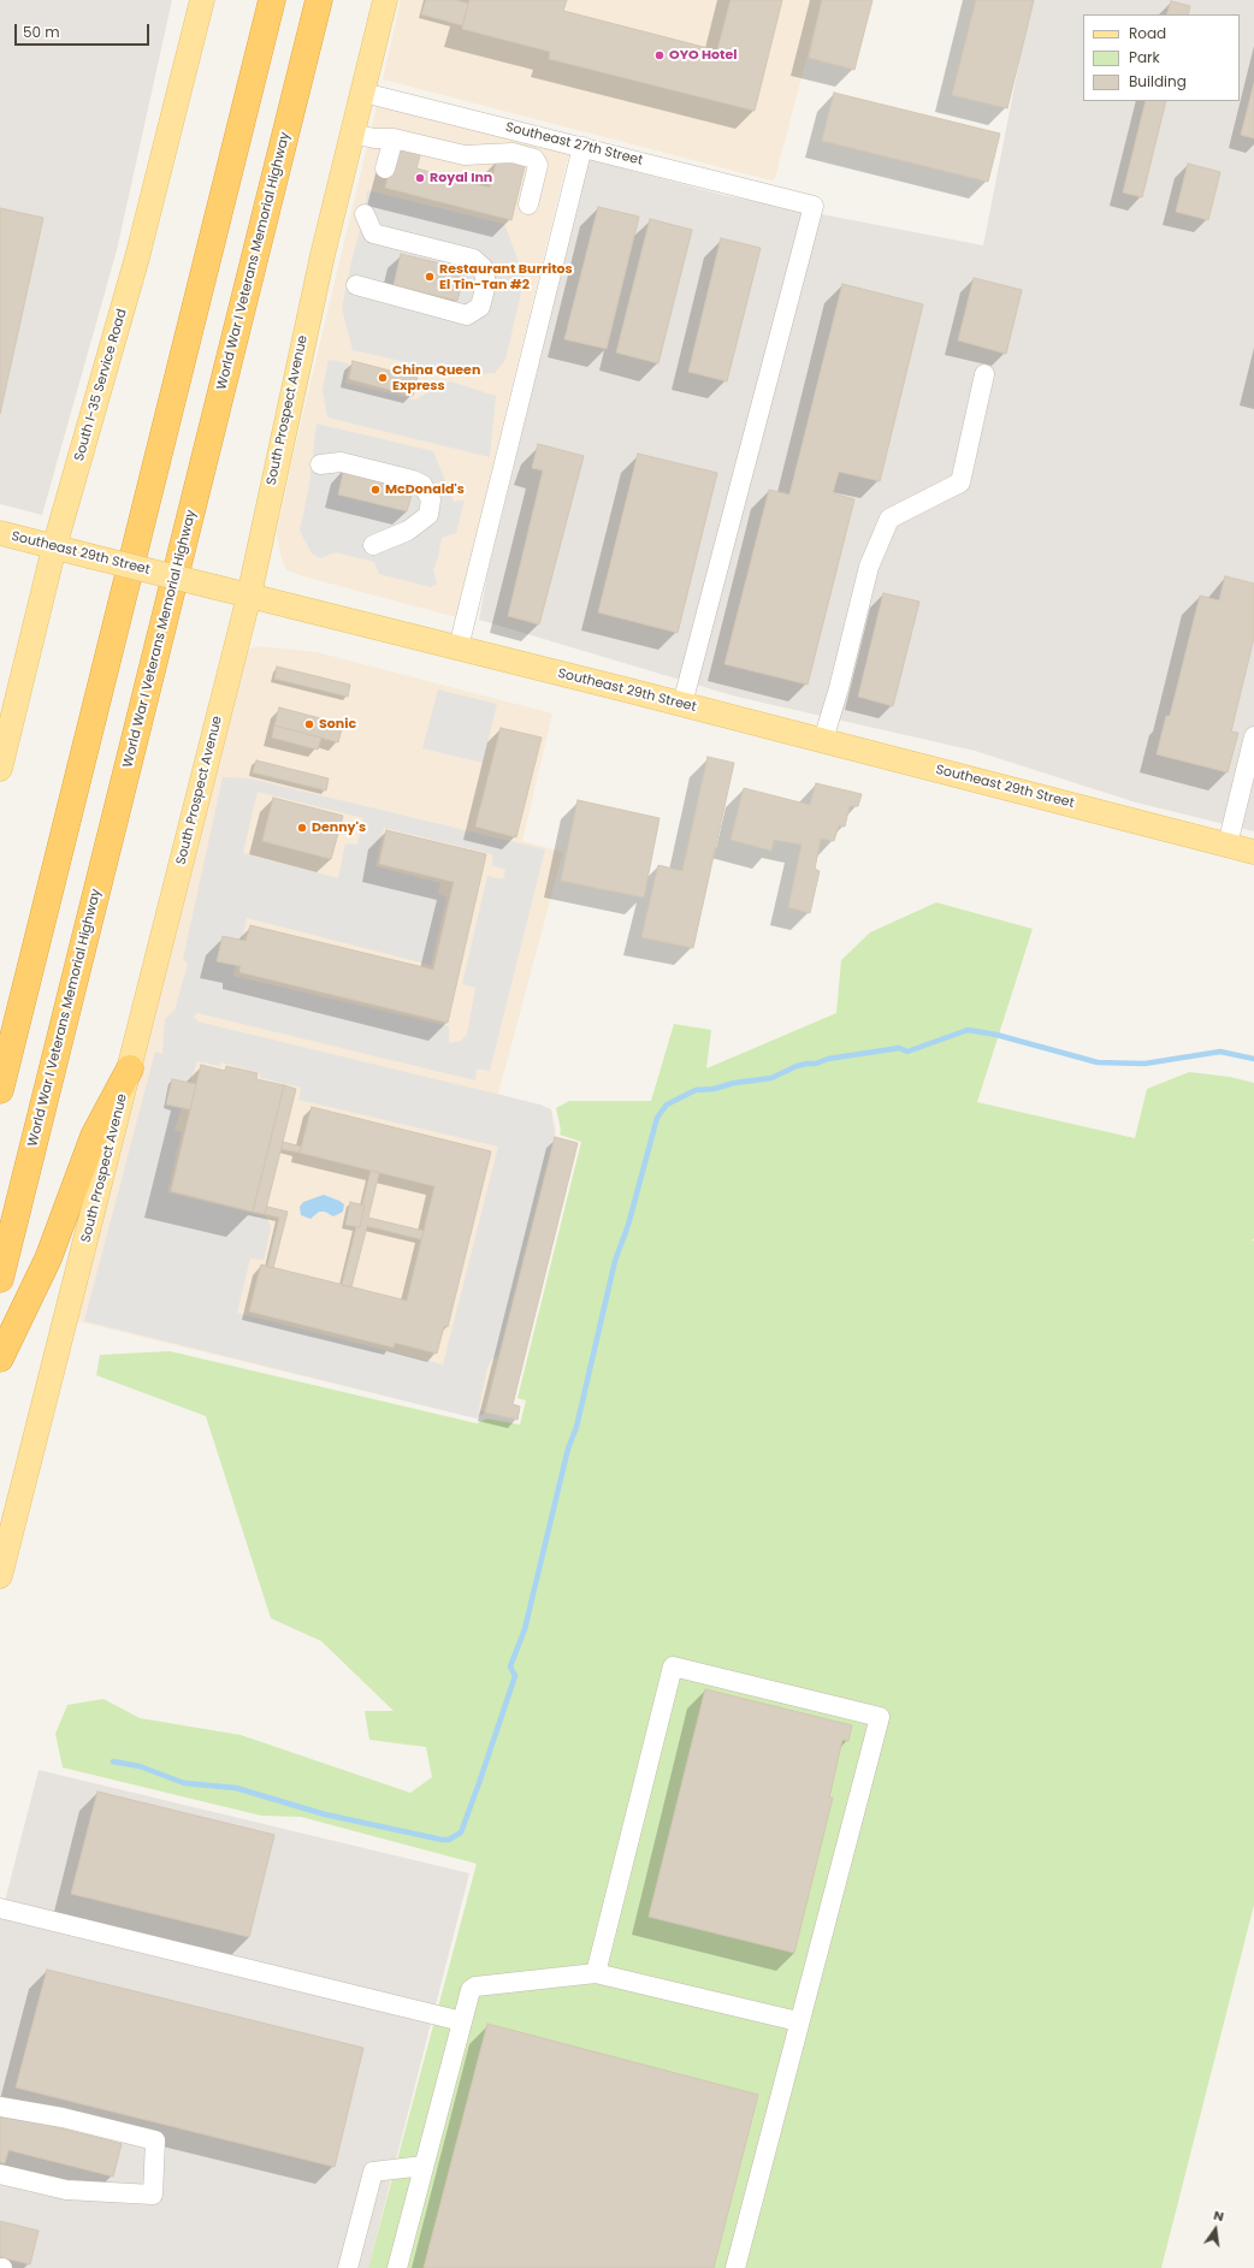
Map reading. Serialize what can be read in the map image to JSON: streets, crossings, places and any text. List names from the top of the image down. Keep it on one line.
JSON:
{"streets":{"highway":["World War I Veterans Memorial Highway"],"main road":["South I-35 Service Road","South Prospect Avenue","Southeast 29th Street"],"street":["Southeast 27th Street"]},"crossings":[["Southeast 27th Street","South Prospect Avenue"],["Southeast 27th Street","Southeast 29th Street"],["South I-35 Service Road","Southeast 29th Street"],["South Prospect Avenue","Southeast 29th Street"]],"places":["OYO Hotel","Royal Inn","Restaurant Burritos El Tin-Tan #2","China Queen Express","McDonald's","Sonic","Denny's"],"legend":["Road","Park","Building"],"scale_bar":"50 m","north":"top"}
